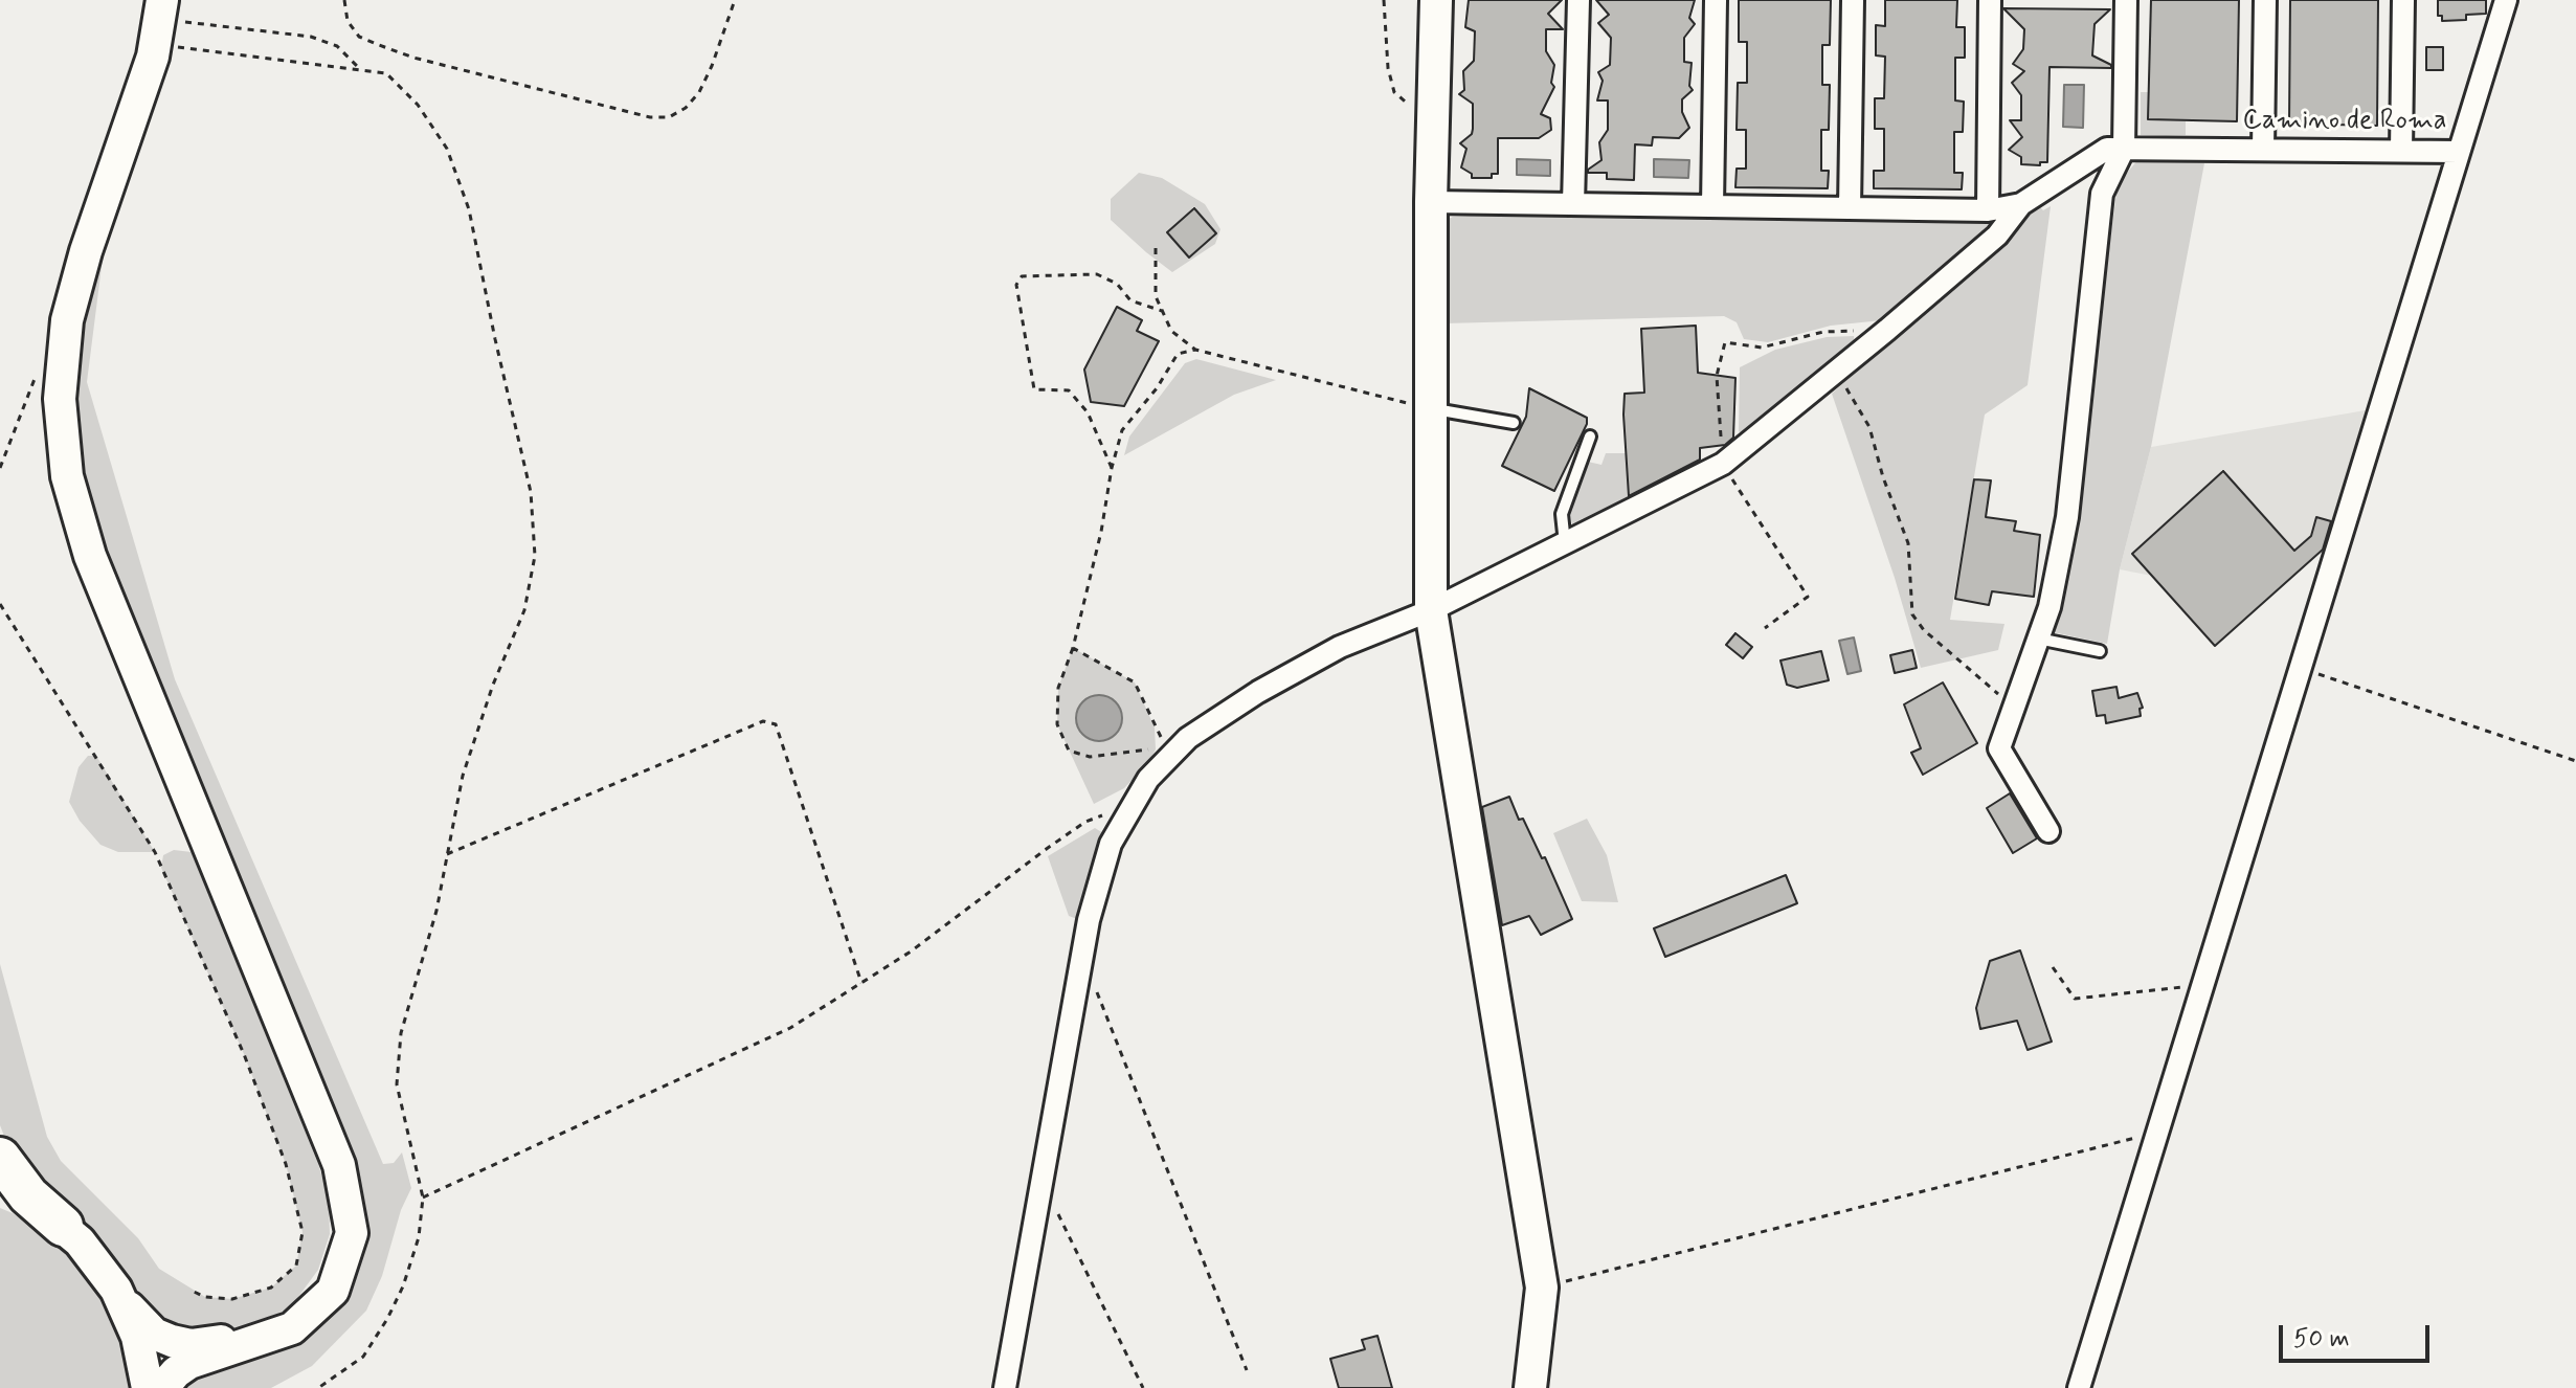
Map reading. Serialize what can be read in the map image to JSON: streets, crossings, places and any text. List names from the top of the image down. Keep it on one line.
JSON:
{"streets":{"street":["Camino de Roma"]},"scale_bar":"50 m"}
